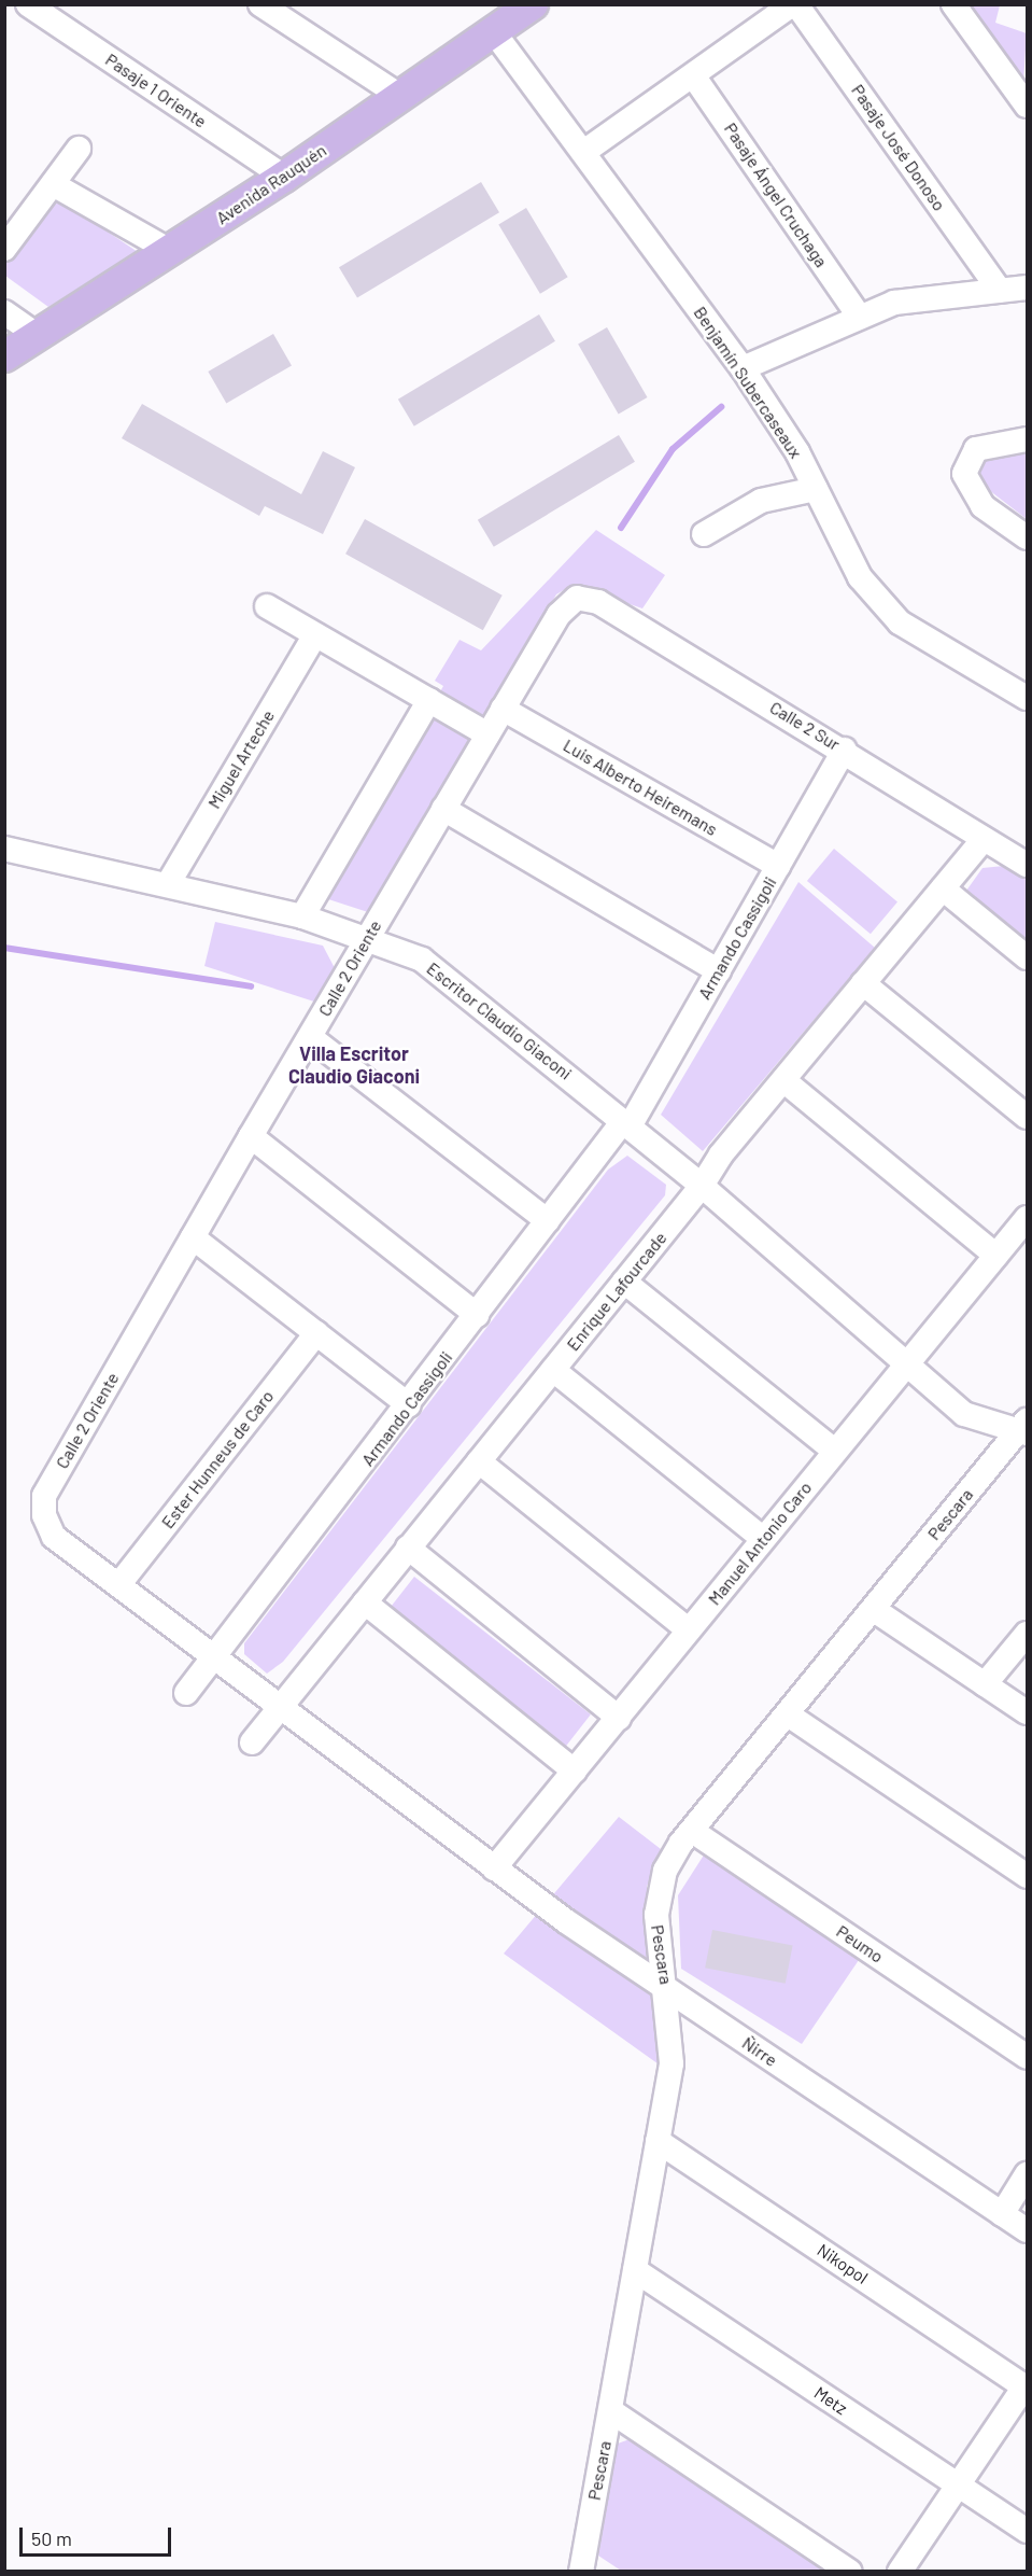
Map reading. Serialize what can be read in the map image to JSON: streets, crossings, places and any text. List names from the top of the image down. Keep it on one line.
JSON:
{"streets":{"main road":["Avenida Rauquén"],"street":["Pasaje 1 Oriente","Pasaje José Donoso","Pasaje Ángel Cruchaga","Benjamín Subercaseaux","Calle 2 Sur","Miguel Arteche","Luis Alberto Heiremans","Armando Cassigoli","Calle 2 Oriente","Escritor Claudio Giaconi","Enrique Lafourcade","Ester Hunneus de Caro","Pescara","Manuel Antonio Caro","Peumo","Ñirre","Nikopol","Metz"]},"crossings":[["Pasaje 1 Oriente","Avenida Rauquén"],["Avenida Rauquén","Benjamín Subercaseaux"],["Calle 2 Sur","Armando Cassigoli"],["Calle 2 Sur","Calle 2 Oriente"],["Calle 2 Sur","Enrique Lafourcade"],["Miguel Arteche","Escritor Claudio Giaconi"],["Luis Alberto Heiremans","Armando Cassigoli"],["Luis Alberto Heiremans","Calle 2 Oriente"],["Armando Cassigoli","Escritor Claudio Giaconi"],["Armando Cassigoli","Ñirre"],["Calle 2 Oriente","Escritor Claudio Giaconi"],["Calle 2 Oriente","Ñirre"],["Escritor Claudio Giaconi","Enrique Lafourcade"],["Escritor Claudio Giaconi","Pescara"],["Escritor Claudio Giaconi","Manuel Antonio Caro"],["Enrique Lafourcade","Ñirre"],["Ester Hunneus de Caro","Ñirre"],["Pescara","Peumo"],["Pescara","Ñirre"],["Pescara","Nikopol"],["Pescara","Metz"],["Manuel Antonio Caro","Ñirre"]],"districts":["Villa Escritor Claudio Giaconi"],"scale_bar":"50 m"}
